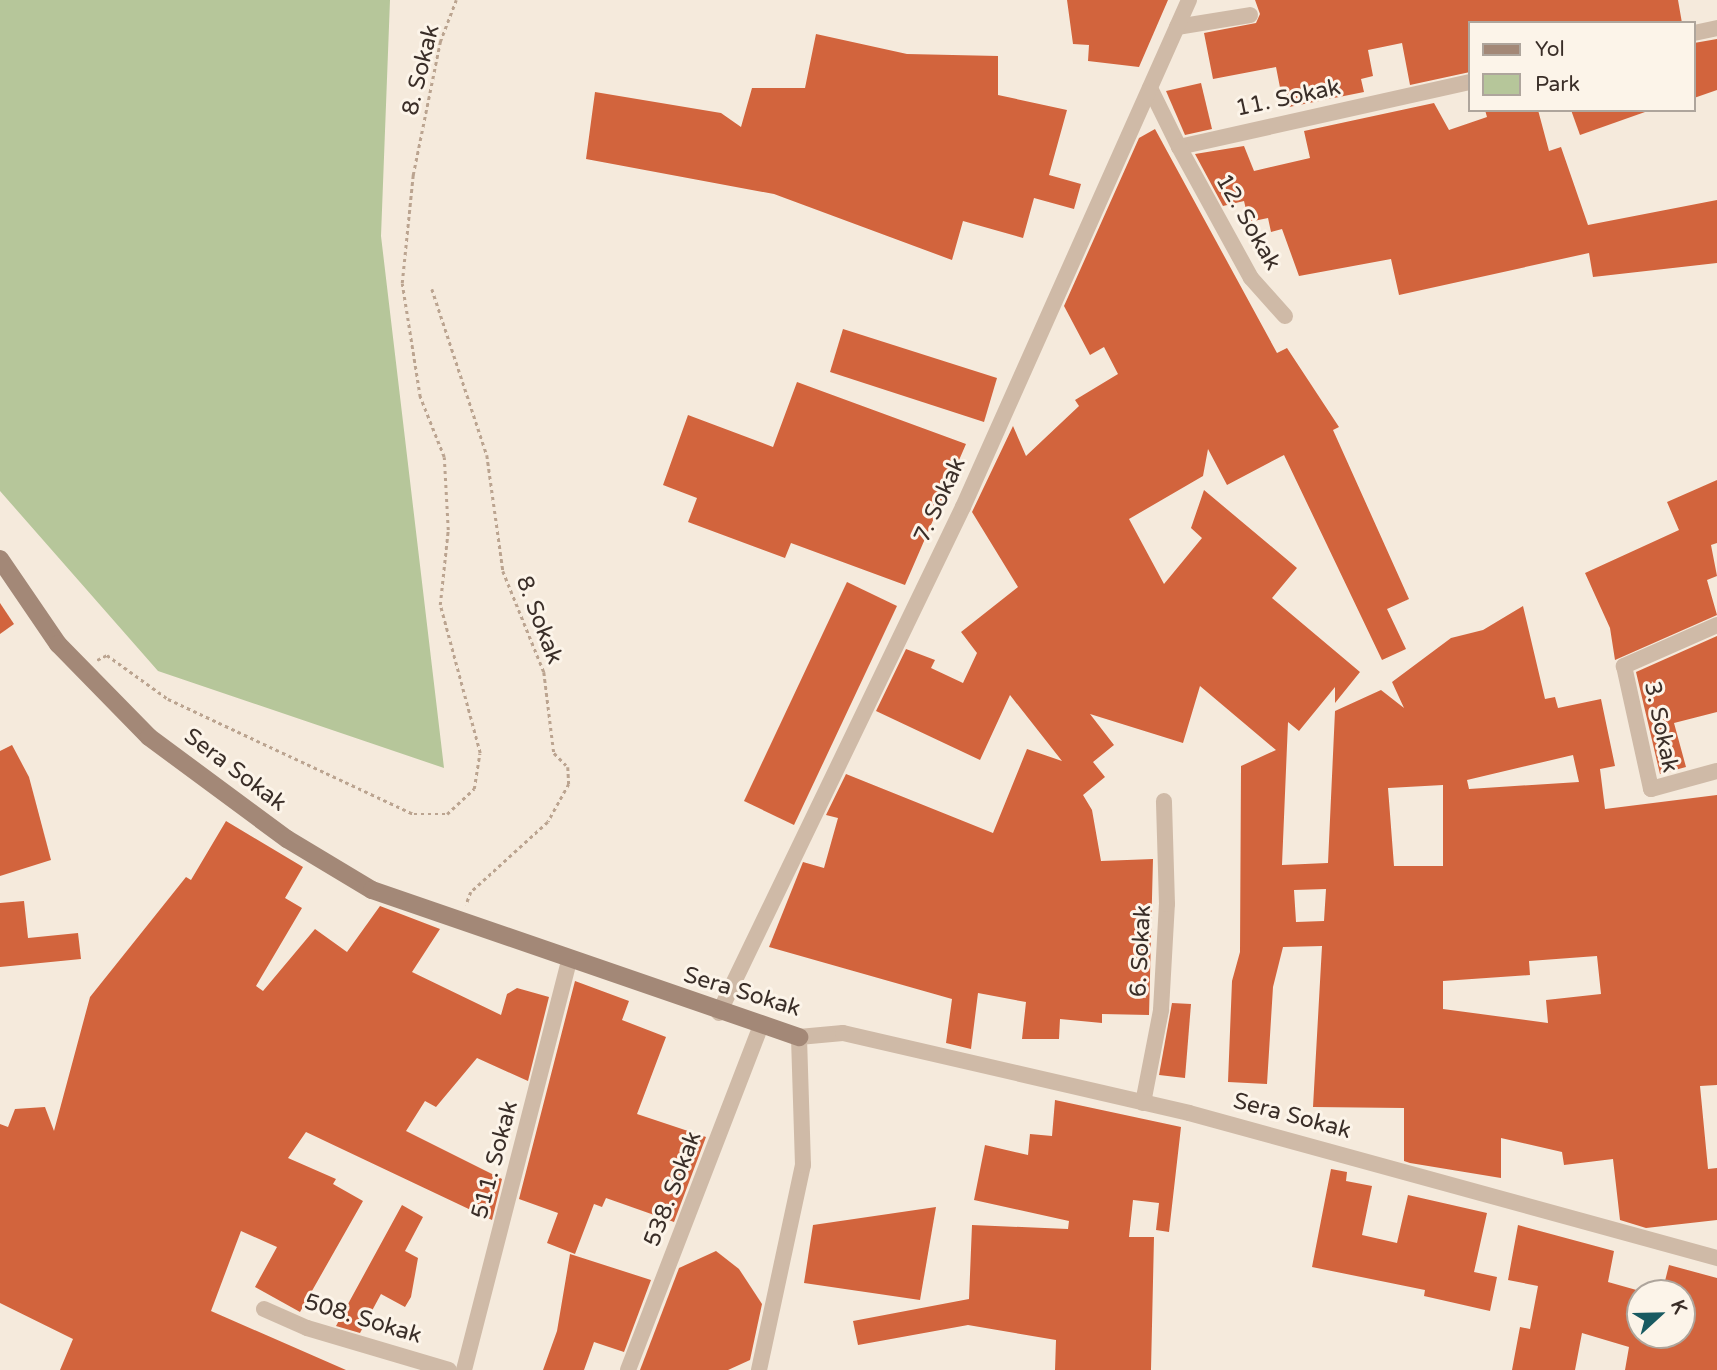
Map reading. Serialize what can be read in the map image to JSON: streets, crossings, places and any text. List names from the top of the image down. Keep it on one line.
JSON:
{"streets":{"street":["11. Sokak","12. Sokak","7. Sokak","3. Sokak","Sera Sokak","6. Sokak","511. Sokak","538. Sokak","508. Sokak"],"path":["8. Sokak"]},"crossings":[["8. Sokak","Sera Sokak"],["11. Sokak","12. Sokak"],["7. Sokak","Sera Sokak"],["Sera Sokak","6. Sokak"],["Sera Sokak","511. Sokak"],["Sera Sokak","538. Sokak"]],"legend":["Yol","Park"],"north":"right"}
